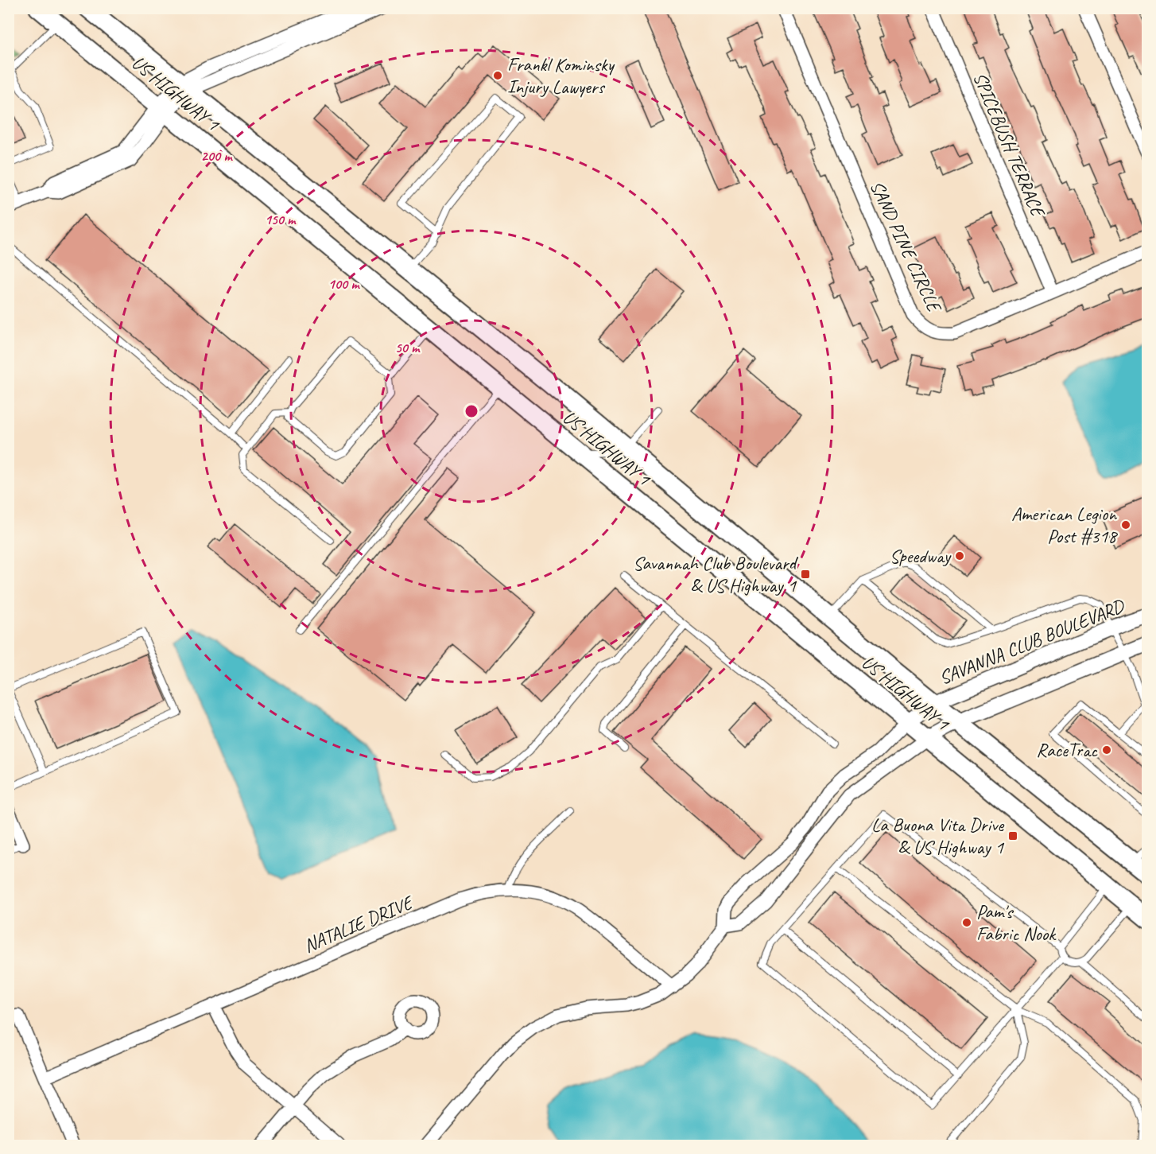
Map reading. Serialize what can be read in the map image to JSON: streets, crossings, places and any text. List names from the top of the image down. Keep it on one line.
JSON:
{"streets":{"main road":["US HIGHWAY 1"],"street":["SPICEBUSH TERRACE","SAND PINE CIRCLE","SAVANNA CLUB BOULEVARD","NATALIE DRIVE"]},"crossings":[["US HIGHWAY 1","SAVANNA CLUB BOULEVARD"],["SPICEBUSH TERRACE","SAND PINE CIRCLE"]],"places":{"other":["Frankl Kominsky Injury Lawyers","American Legion Post #318","Speedway","RaceTrac","Pam's Fabric Nook"],"transit":["Savannah Club Boulevard & US Highway 1","La Buona Vita Drive & US Highway 1"]},"rings":["200 m","150 m","100 m","50 m"]}
